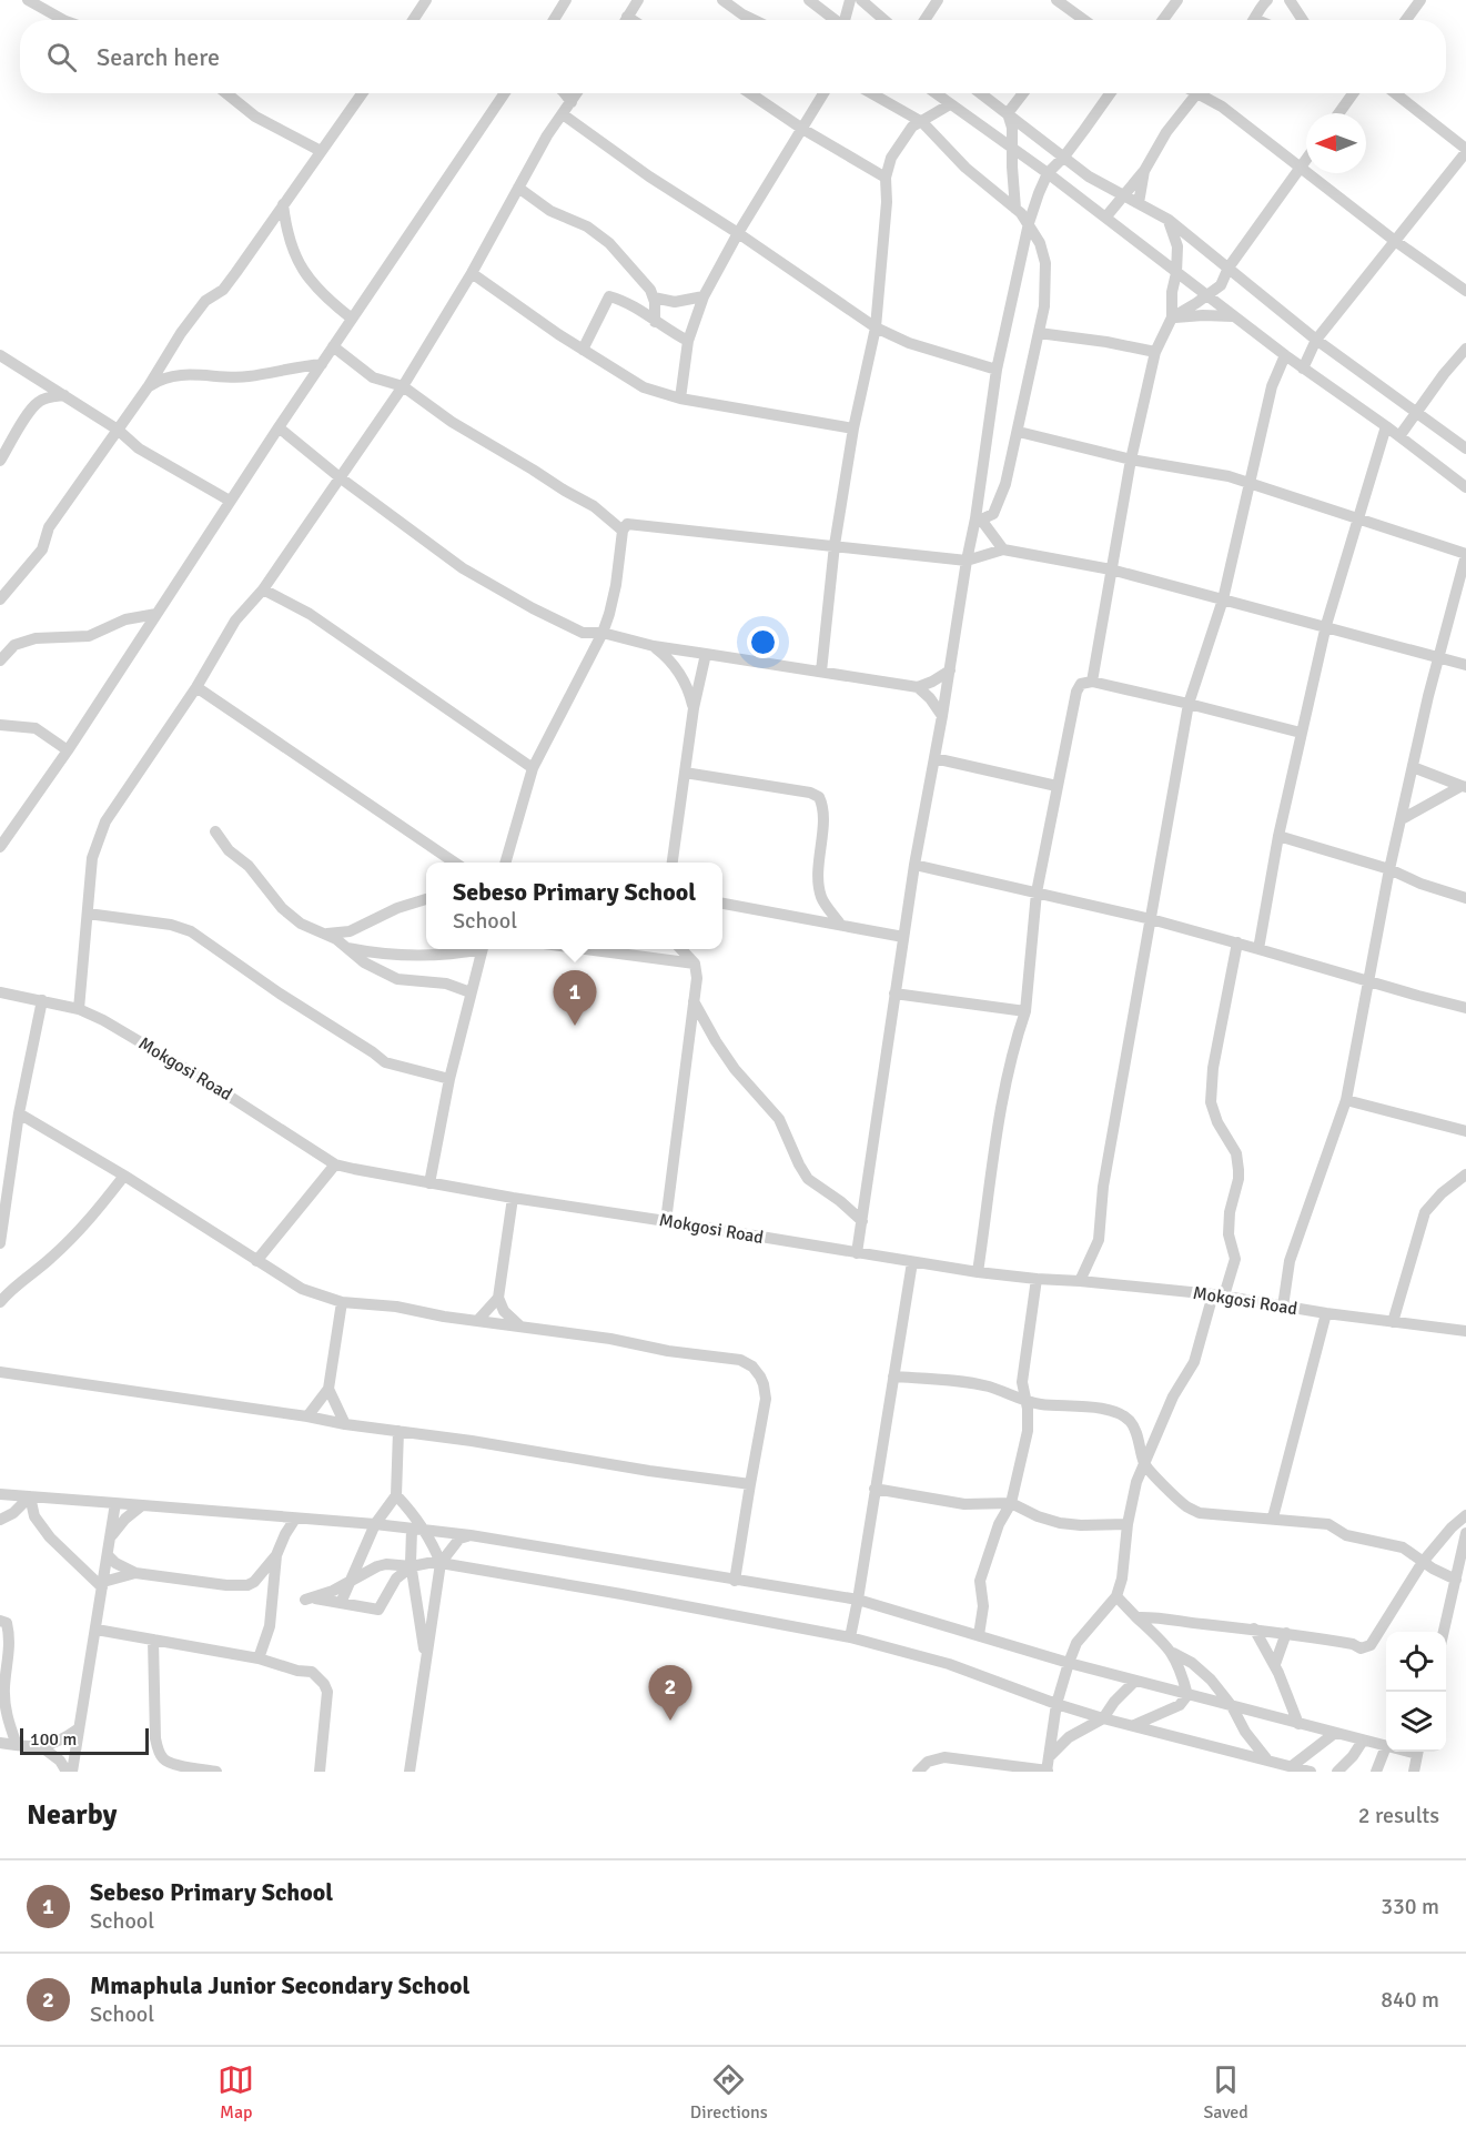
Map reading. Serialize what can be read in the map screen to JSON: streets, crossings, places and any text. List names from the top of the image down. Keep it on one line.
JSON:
{"streets":{"street":["Mokgosi Road"]},"scale_bar":"100 m","north":"left","page":{"search":"Search here","popup":["Sebeso Primary School","School"],"pins":["1","2"],"scale":"100 m","heading":["Nearby","2 results"],"list":[{"mark":"1","name":"Sebeso Primary School","note":"School","value":"330 m"},{"mark":"2","name":"Mmaphula Junior Secondary School","note":"School","value":"840 m"}],"nav":["Map","Directions","Saved"]}}
